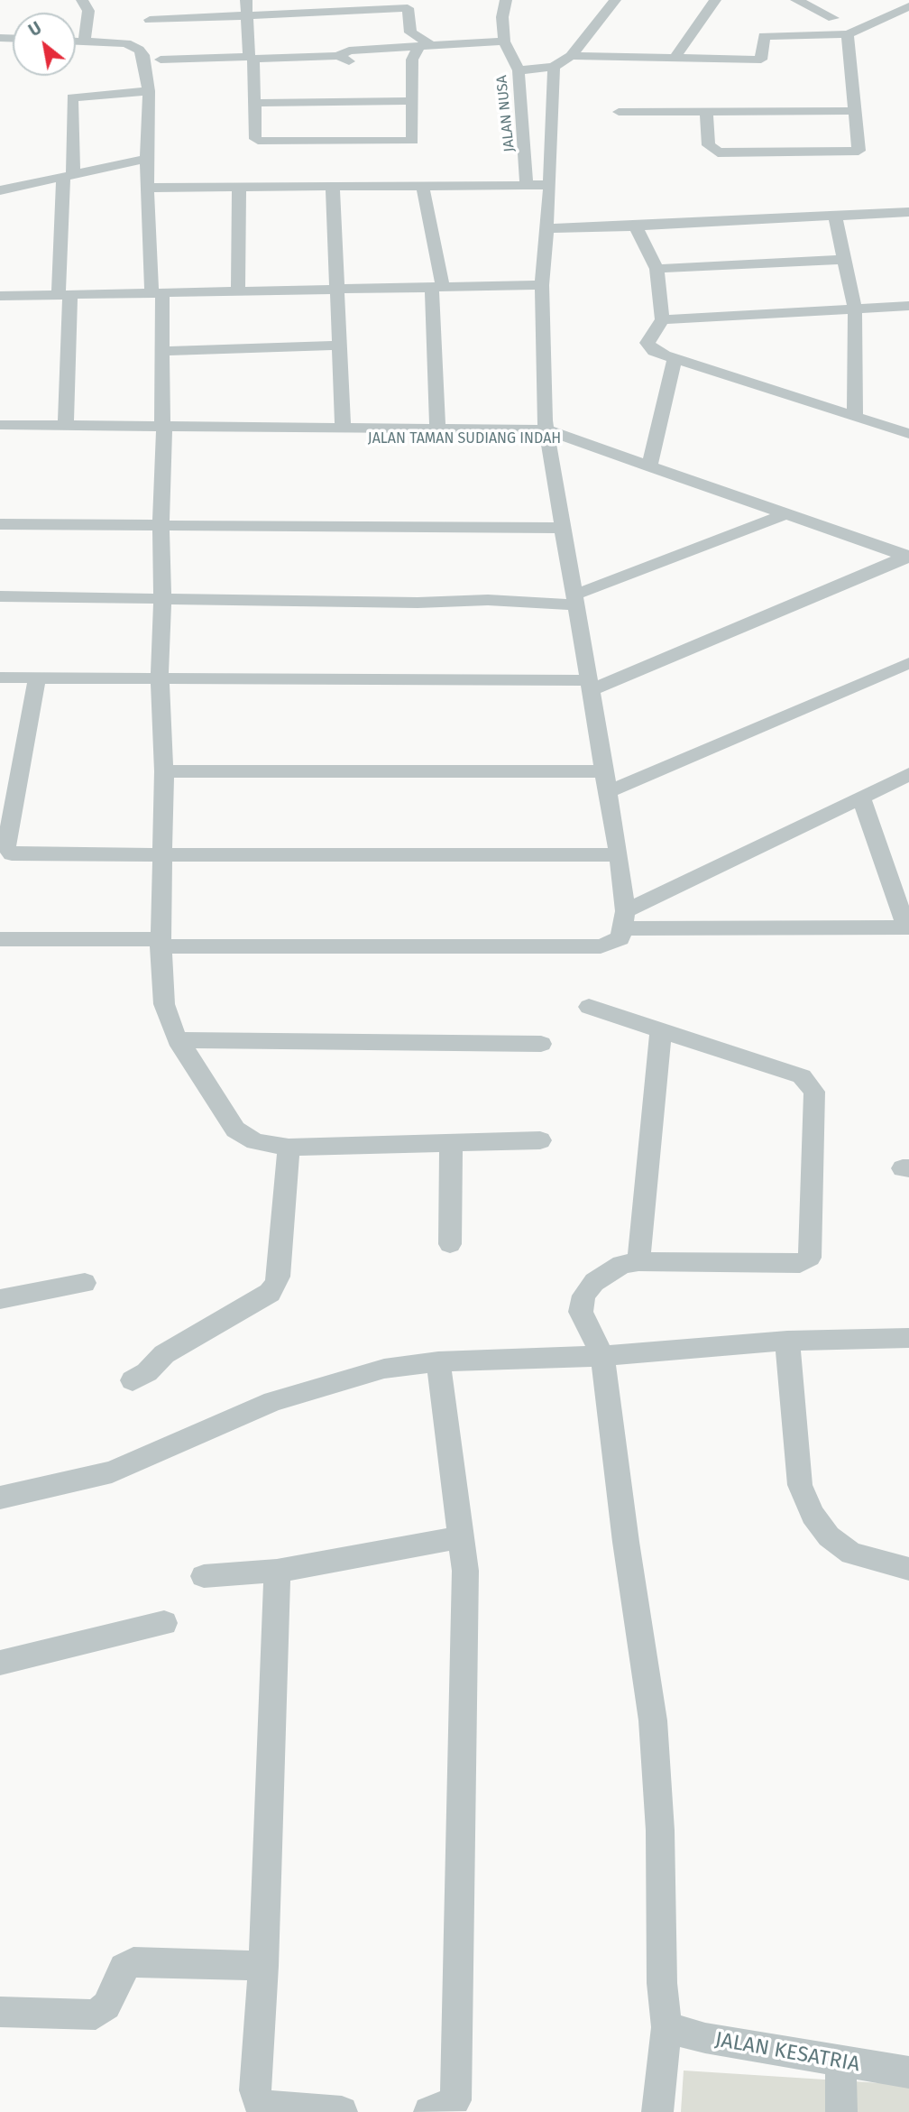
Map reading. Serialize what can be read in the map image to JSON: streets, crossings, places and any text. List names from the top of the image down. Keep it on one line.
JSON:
{"streets":{"street":["JALAN NUSA","JALAN TAMAN SUDIANG INDAH","JALAN KESATRIA"]},"north":"top left"}
